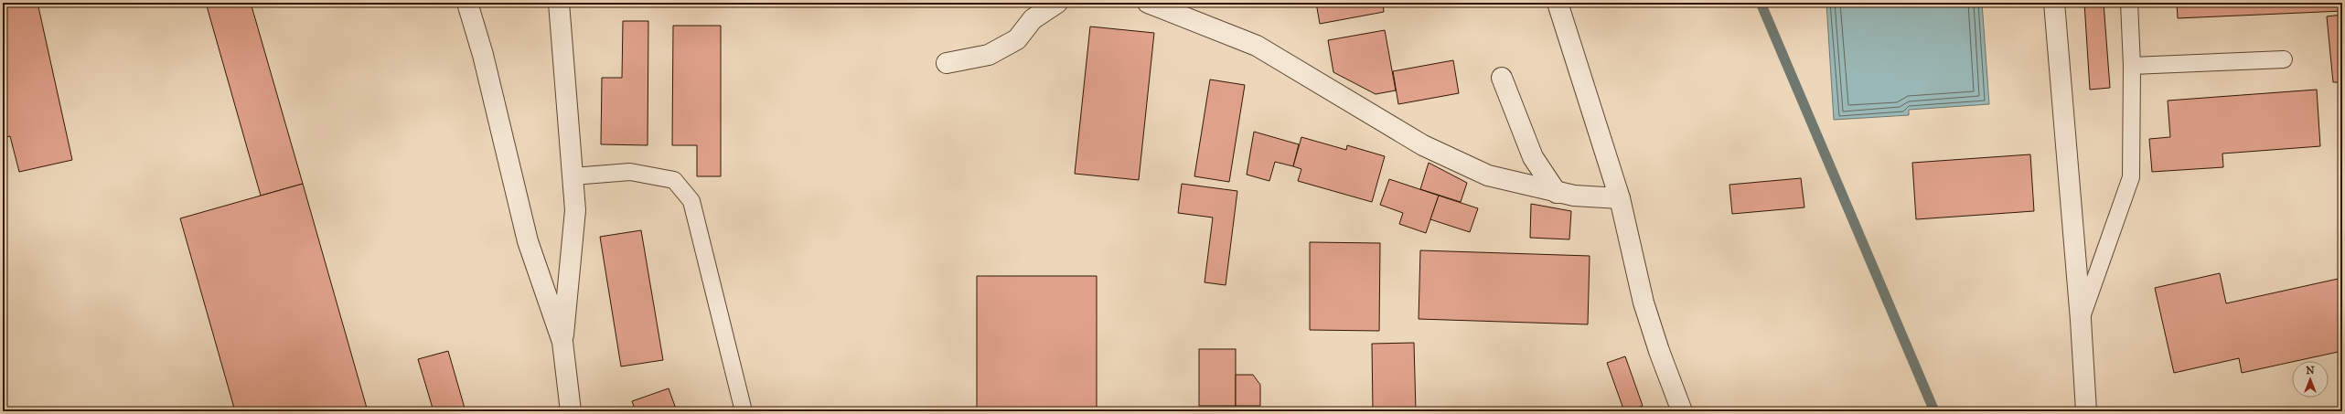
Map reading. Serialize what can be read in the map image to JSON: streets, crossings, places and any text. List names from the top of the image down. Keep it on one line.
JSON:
{"north":"top"}
